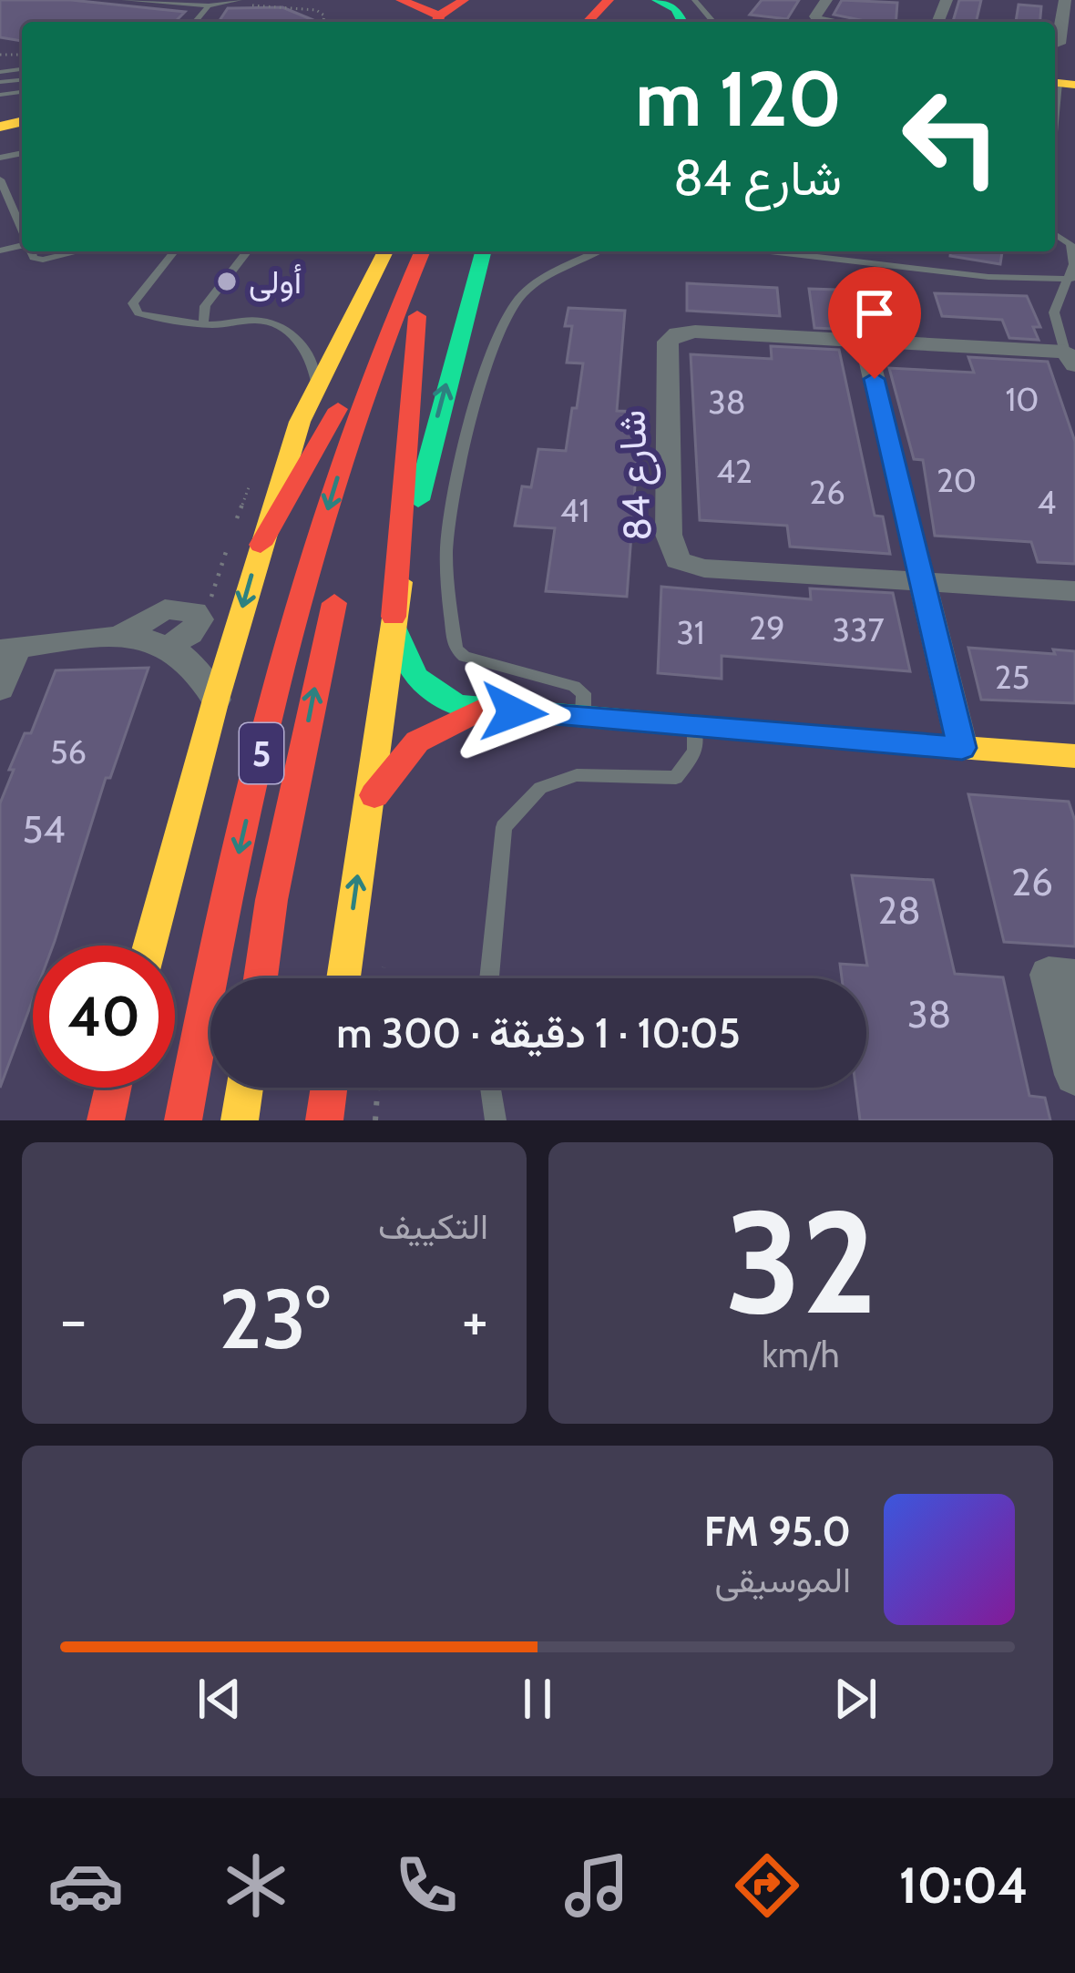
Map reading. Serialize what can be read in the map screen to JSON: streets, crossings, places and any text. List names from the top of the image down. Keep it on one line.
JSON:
{"streets":{"main road":["5"],"street":["شارع 84"]},"places":["أولى"],"house_numbers":["10","38","42","20","26","4","41","29","337","31","25","56","54","26","28","38"],"page":{"turn":["120 m","شارع 84"],"limit":"40","trip":"10:05 · 1 دقيقة · 300 m","tile":[["32","km/h"],"التكييف"],"heat":["−","23°","+"],"song":["95.0 FM","الموسيقى"],"tabs":"10:04"}}
